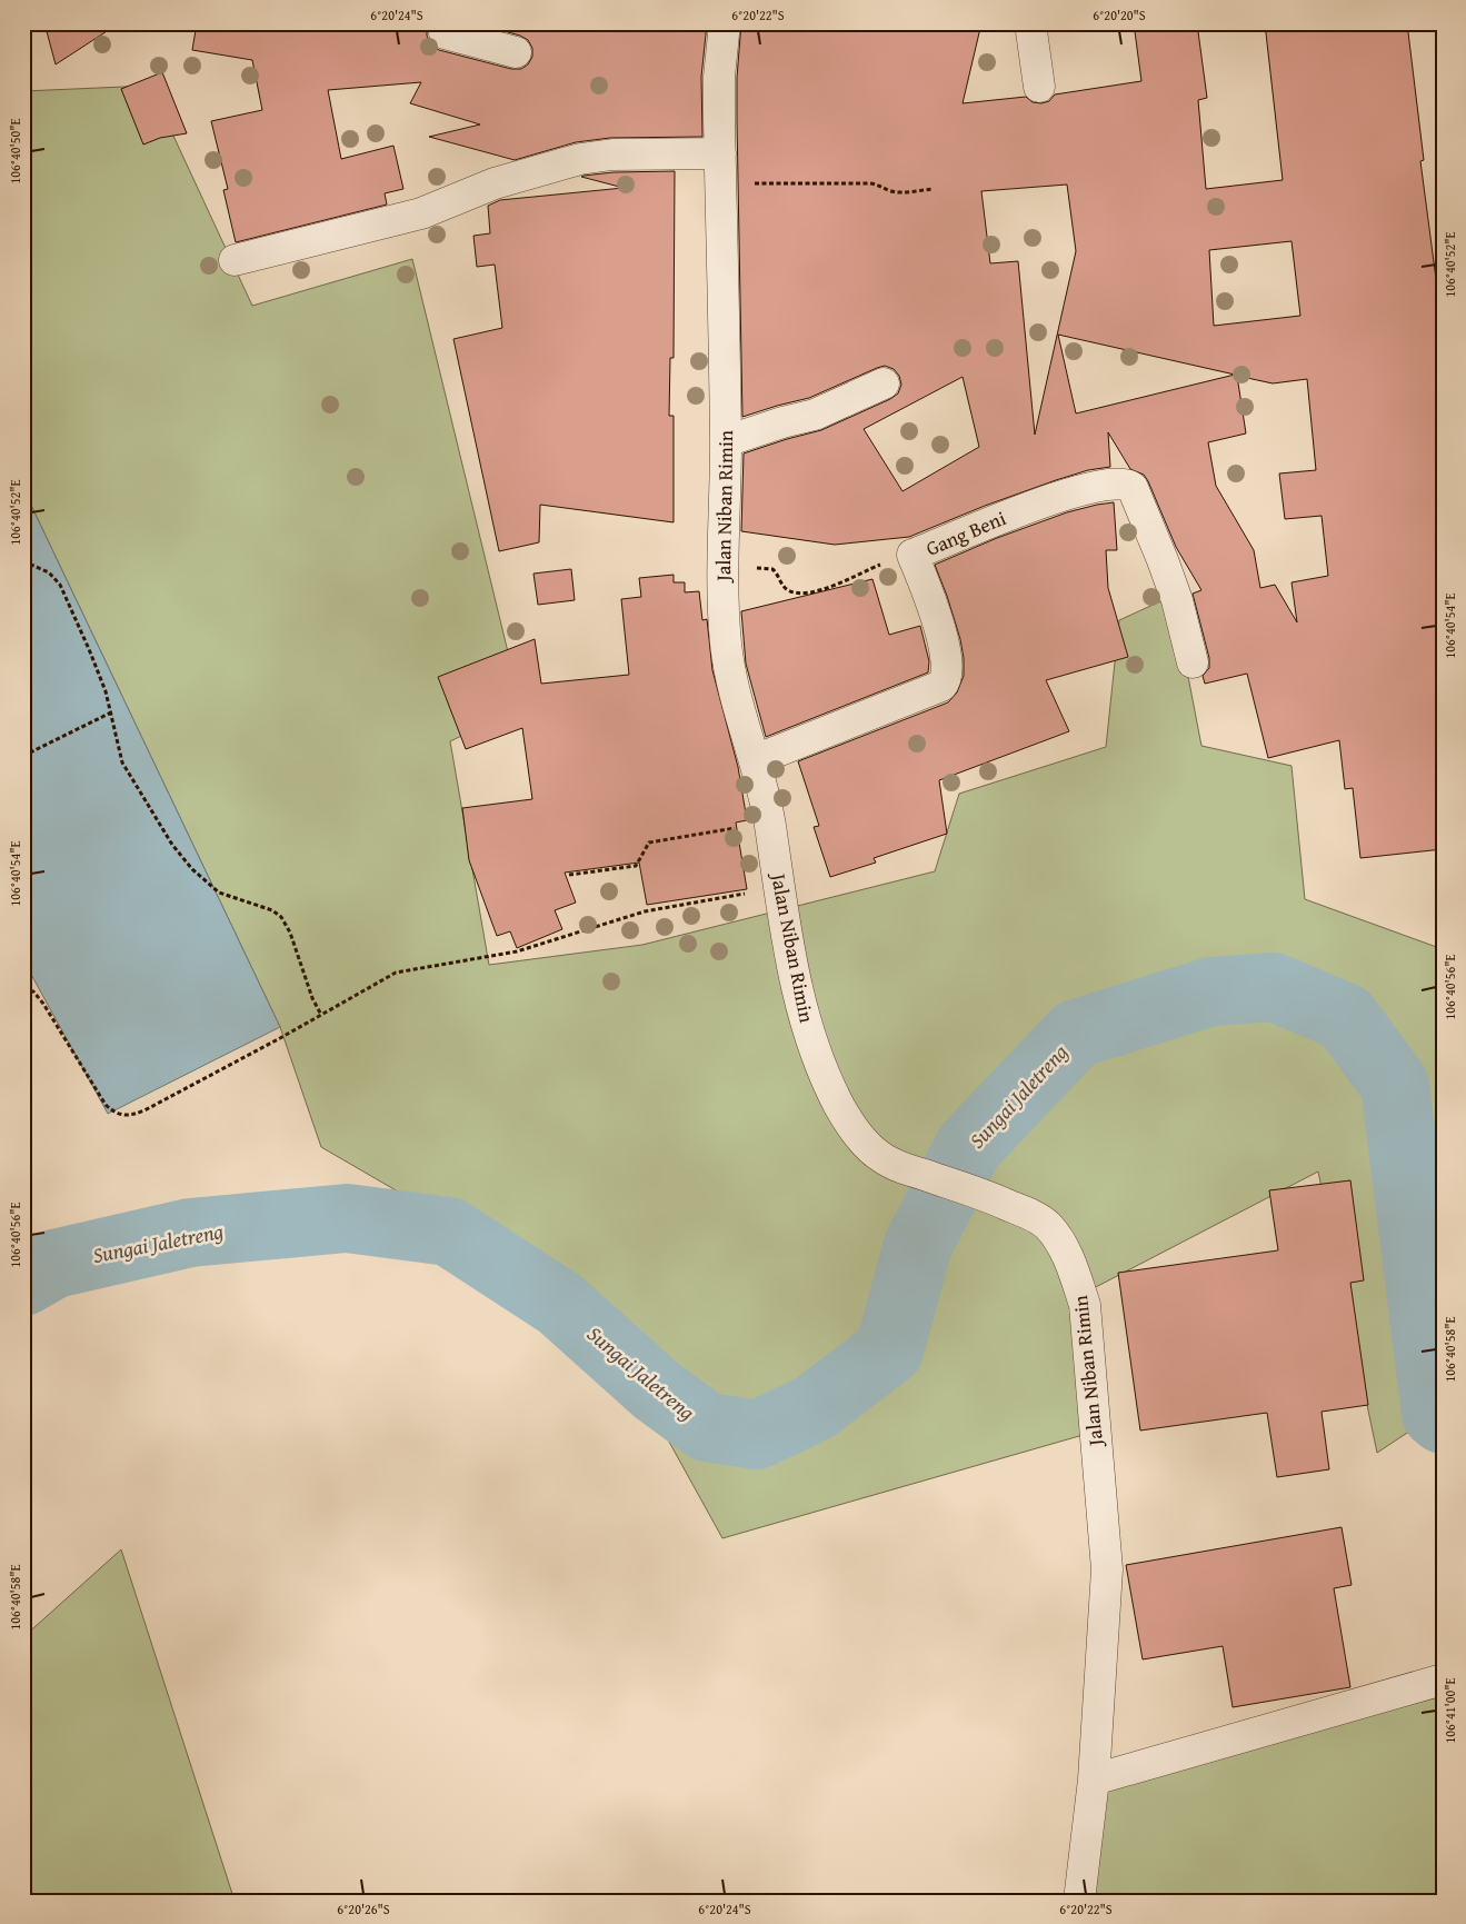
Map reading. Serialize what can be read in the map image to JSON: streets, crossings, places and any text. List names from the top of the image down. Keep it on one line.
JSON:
{"streets":{"street":["Jalan Niban Rimin","Gang Beni"]},"crossings":[["Jalan Niban Rimin","Gang Beni"]],"water":["Sungai Jaletreng"],"coordinates":["6°20'24\"S","6°20'22\"S","6°20'20\"S","106°40'50\"E","106°40'52\"E","106°40'54\"E","106°40'56\"E","106°40'58\"E","106°41'00\"E","6°20'26\"S"]}
